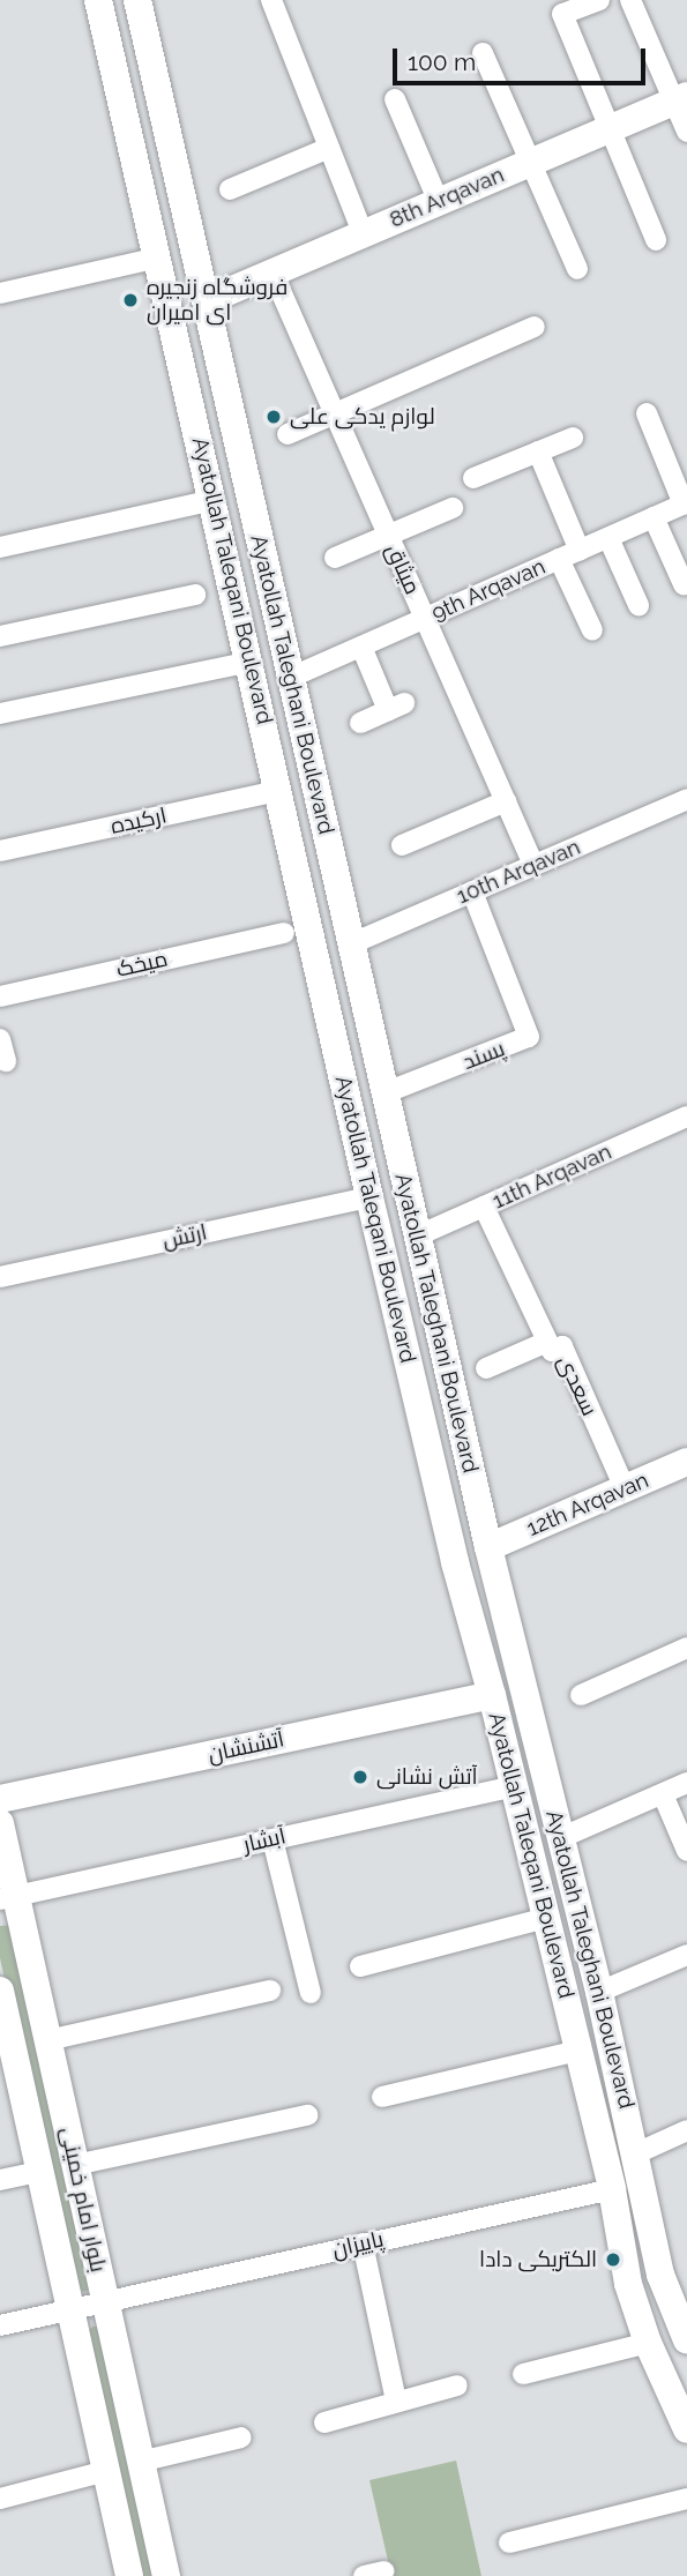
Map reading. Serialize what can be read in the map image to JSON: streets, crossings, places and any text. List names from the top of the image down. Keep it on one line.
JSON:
{"streets":{"street":["8th Arqavan","میثاق","Ayatollah Taleqani Boulevard","9th Arqavan","Ayatollah Taleghani Boulevard","ارکیده","10th Arqavan","میخک","پسند","11th Arqavan","ارتش","سعدی","12th Arqavan","آتشنشان","آبشار","بلوار امام خمینی","پاییزان"]},"crossings":[["8th Arqavan","میثاق"],["8th Arqavan","Ayatollah Taleghani Boulevard"],["میثاق","9th Arqavan"],["میثاق","10th Arqavan"],["Ayatollah Taleqani Boulevard","ارکیده"],["Ayatollah Taleqani Boulevard","ارتش"],["Ayatollah Taleqani Boulevard","آتشنشان"],["Ayatollah Taleqani Boulevard","آبشار"],["Ayatollah Taleqani Boulevard","پاییزان"],["9th Arqavan","Ayatollah Taleghani Boulevard"],["Ayatollah Taleghani Boulevard","10th Arqavan"],["Ayatollah Taleghani Boulevard","پسند"],["Ayatollah Taleghani Boulevard","11th Arqavan"],["Ayatollah Taleghani Boulevard","12th Arqavan"],["10th Arqavan","پسند"],["11th Arqavan","سعدی"],["سعدی","12th Arqavan"],["آبشار","بلوار امام خمینی"],["بلوار امام خمینی","پاییزان"]],"places":["فروشگاه زنجیره ای امیران","لوازم یدکی علی","آتش نشانی","الکتریکی دادا"],"scale_bar":"100 m"}
